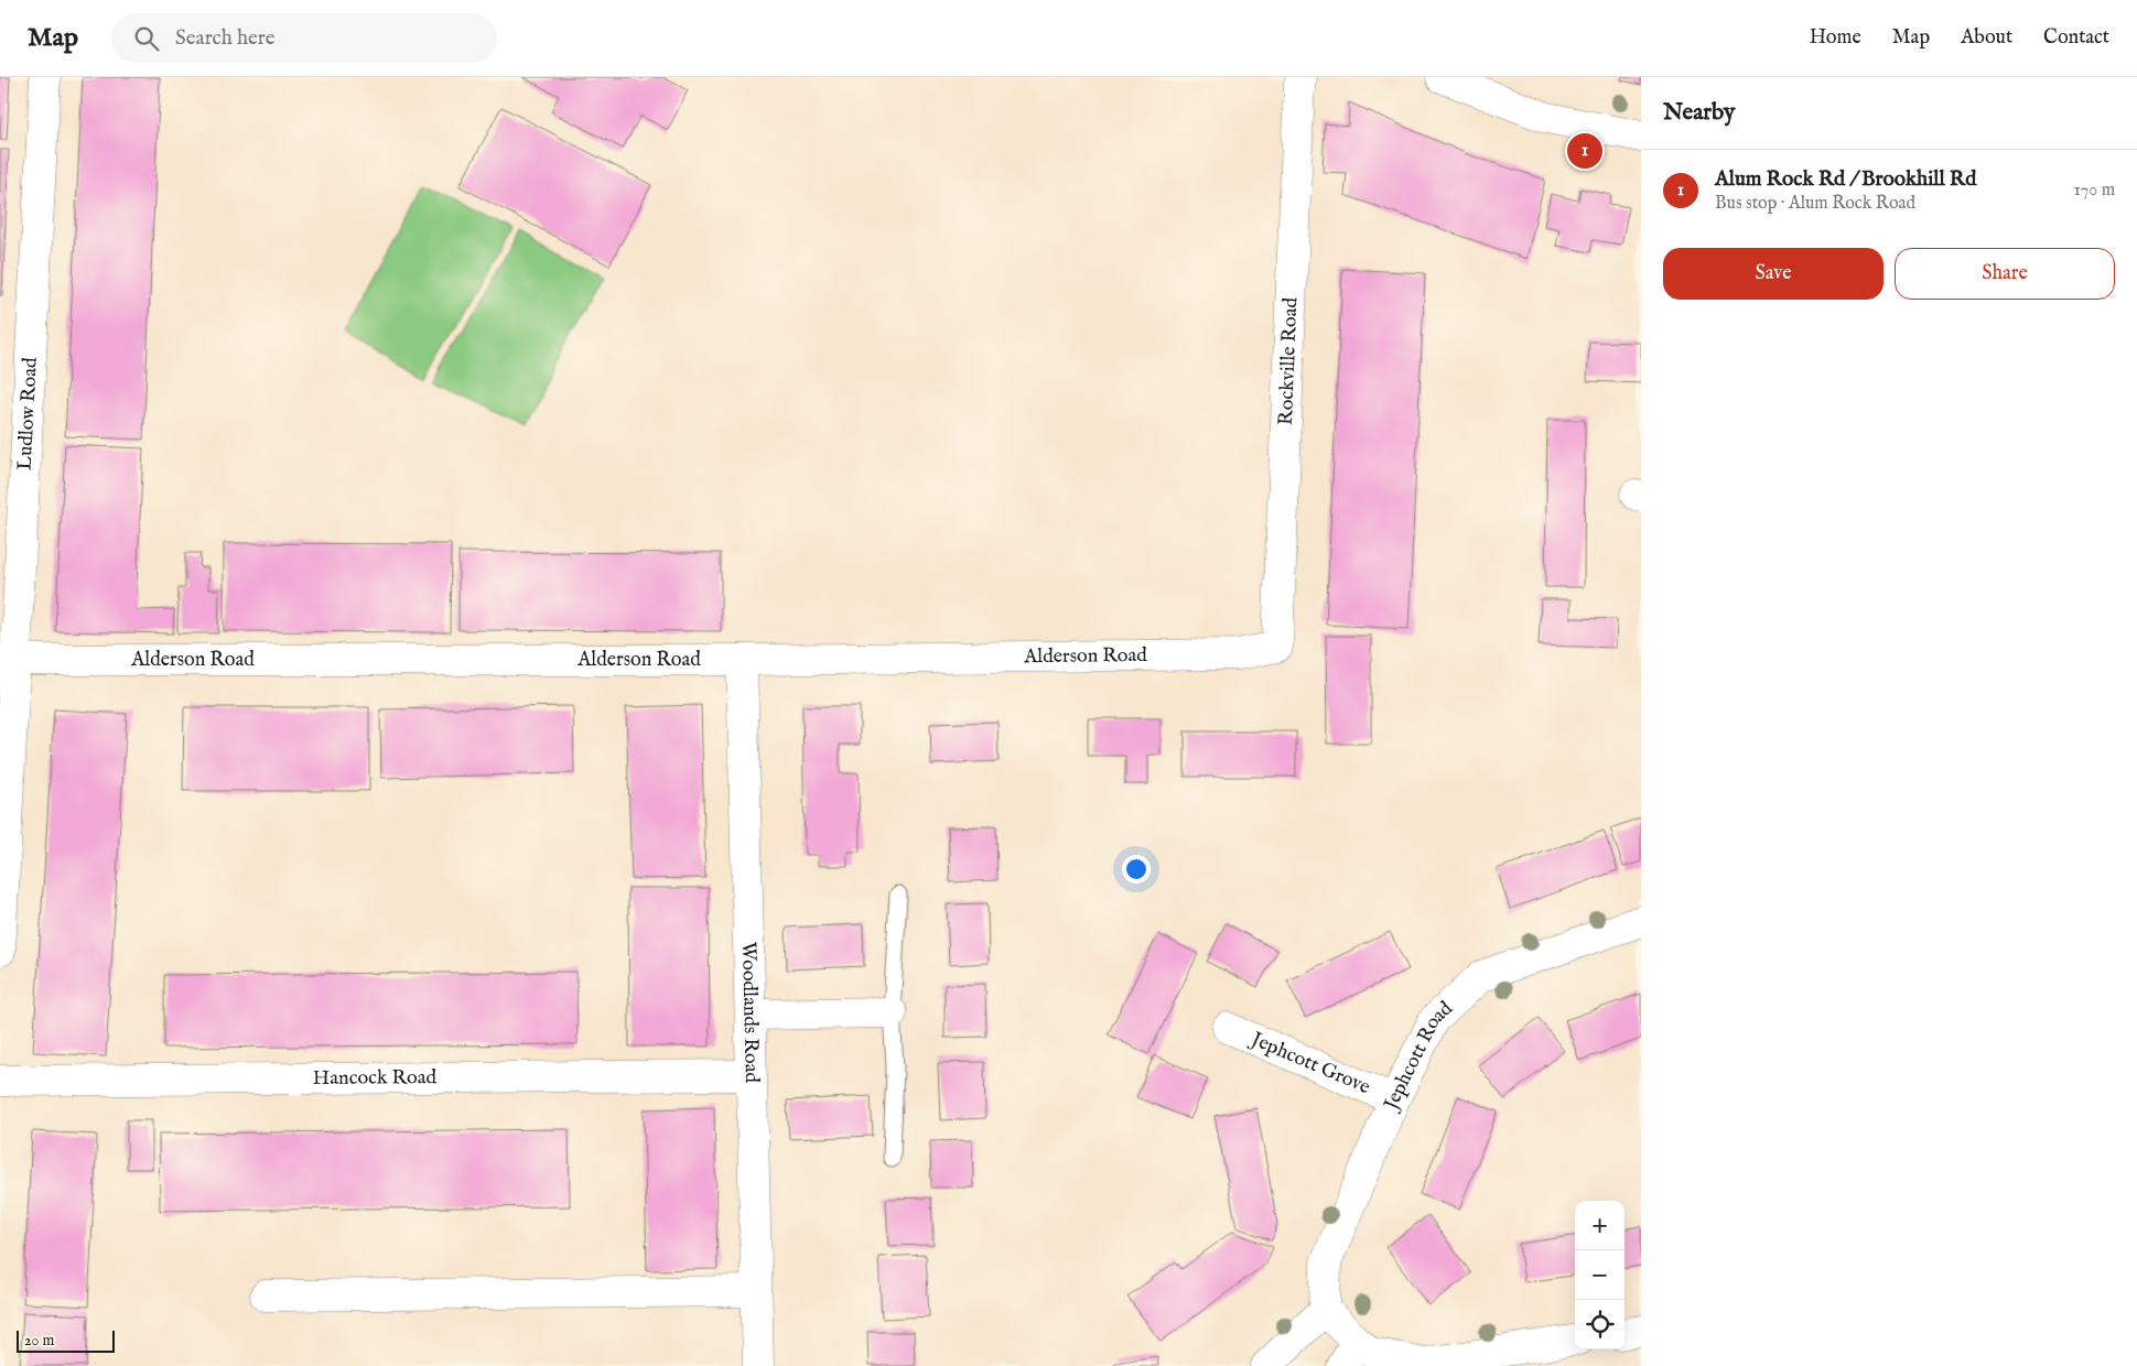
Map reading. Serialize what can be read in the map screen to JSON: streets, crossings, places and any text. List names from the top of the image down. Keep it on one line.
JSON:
{"streets":{"street":["Rockville Road","Ludlow Road","Alderson Road","Woodlands Road","Jephcott Road","Jephcott Grove","Hancock Road"]},"crossings":[["Rockville Road","Alderson Road"],["Ludlow Road","Alderson Road"],["Alderson Road","Woodlands Road"],["Woodlands Road","Hancock Road"],["Jephcott Road","Jephcott Grove"]],"scale_bar":"20 m","page":{"header":"Map","search":"Search here","nav":["Home","Map","About","Contact"],"heading":"Nearby","pins":"1","list":[{"mark":"1","name":"Alum Rock Rd / Brookhill Rd","note":"Bus stop · Alum Rock Road","value":"170 m"}],"buttons":["Save","Share"],"map_buttons":["+","−"],"scale":"20 m"}}
